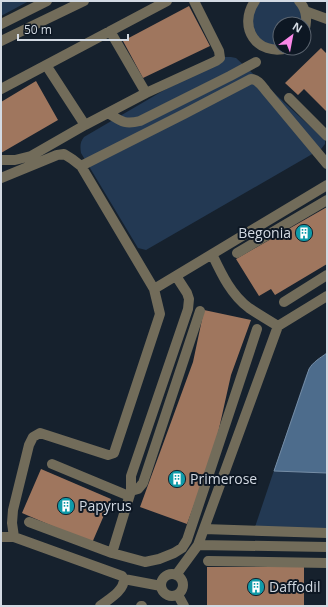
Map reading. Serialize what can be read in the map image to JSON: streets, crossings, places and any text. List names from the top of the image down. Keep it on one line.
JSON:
{"places":{"building":["Begonia","Primerose","Papyrus","Daffodil"]},"scale_bar":"50 m","north":"top right"}
